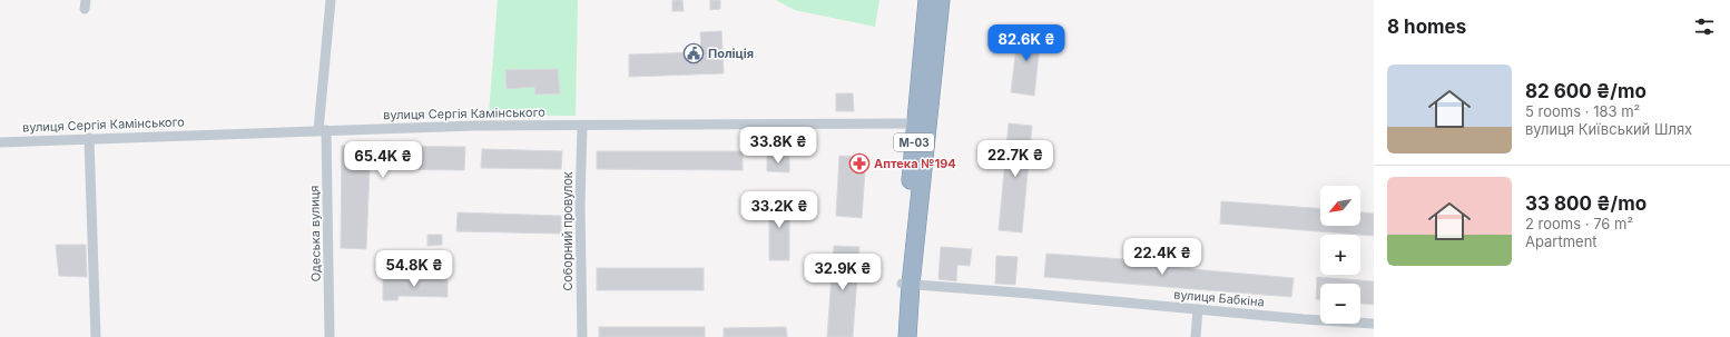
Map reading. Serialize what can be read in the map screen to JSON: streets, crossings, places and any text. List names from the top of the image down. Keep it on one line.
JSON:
{"streets":{"highway":["М-03"],"street":["вулиця Сергія Камінського","Соборний провулок","Одеська вулиця","вулиця Бабкіна"]},"crossings":[["вулиця Сергія Камінського","М-03"],["вулиця Сергія Камінського","Соборний провулок"],["вулиця Сергія Камінського","Одеська вулиця"],["М-03","вулиця Бабкіна"]],"places":{"public building":["Поліція"],"pharmacy":["Аптека №194"]},"north":"bottom left","page":{"heading":"8 homes","price":["82.6K ₴","33.8K ₴","22.7K ₴","65.4K ₴","33.2K ₴","22.4K ₴","54.8K ₴","32.9K ₴"],"list":[{"name":"82 600 ₴/mo","note":"5 rooms · 183 m² · вулиця Київський Шлях"},{"name":"33 800 ₴/mo","note":"2 rooms · 76 m² · Apartment"}],"map_buttons":["+","−"]}}
